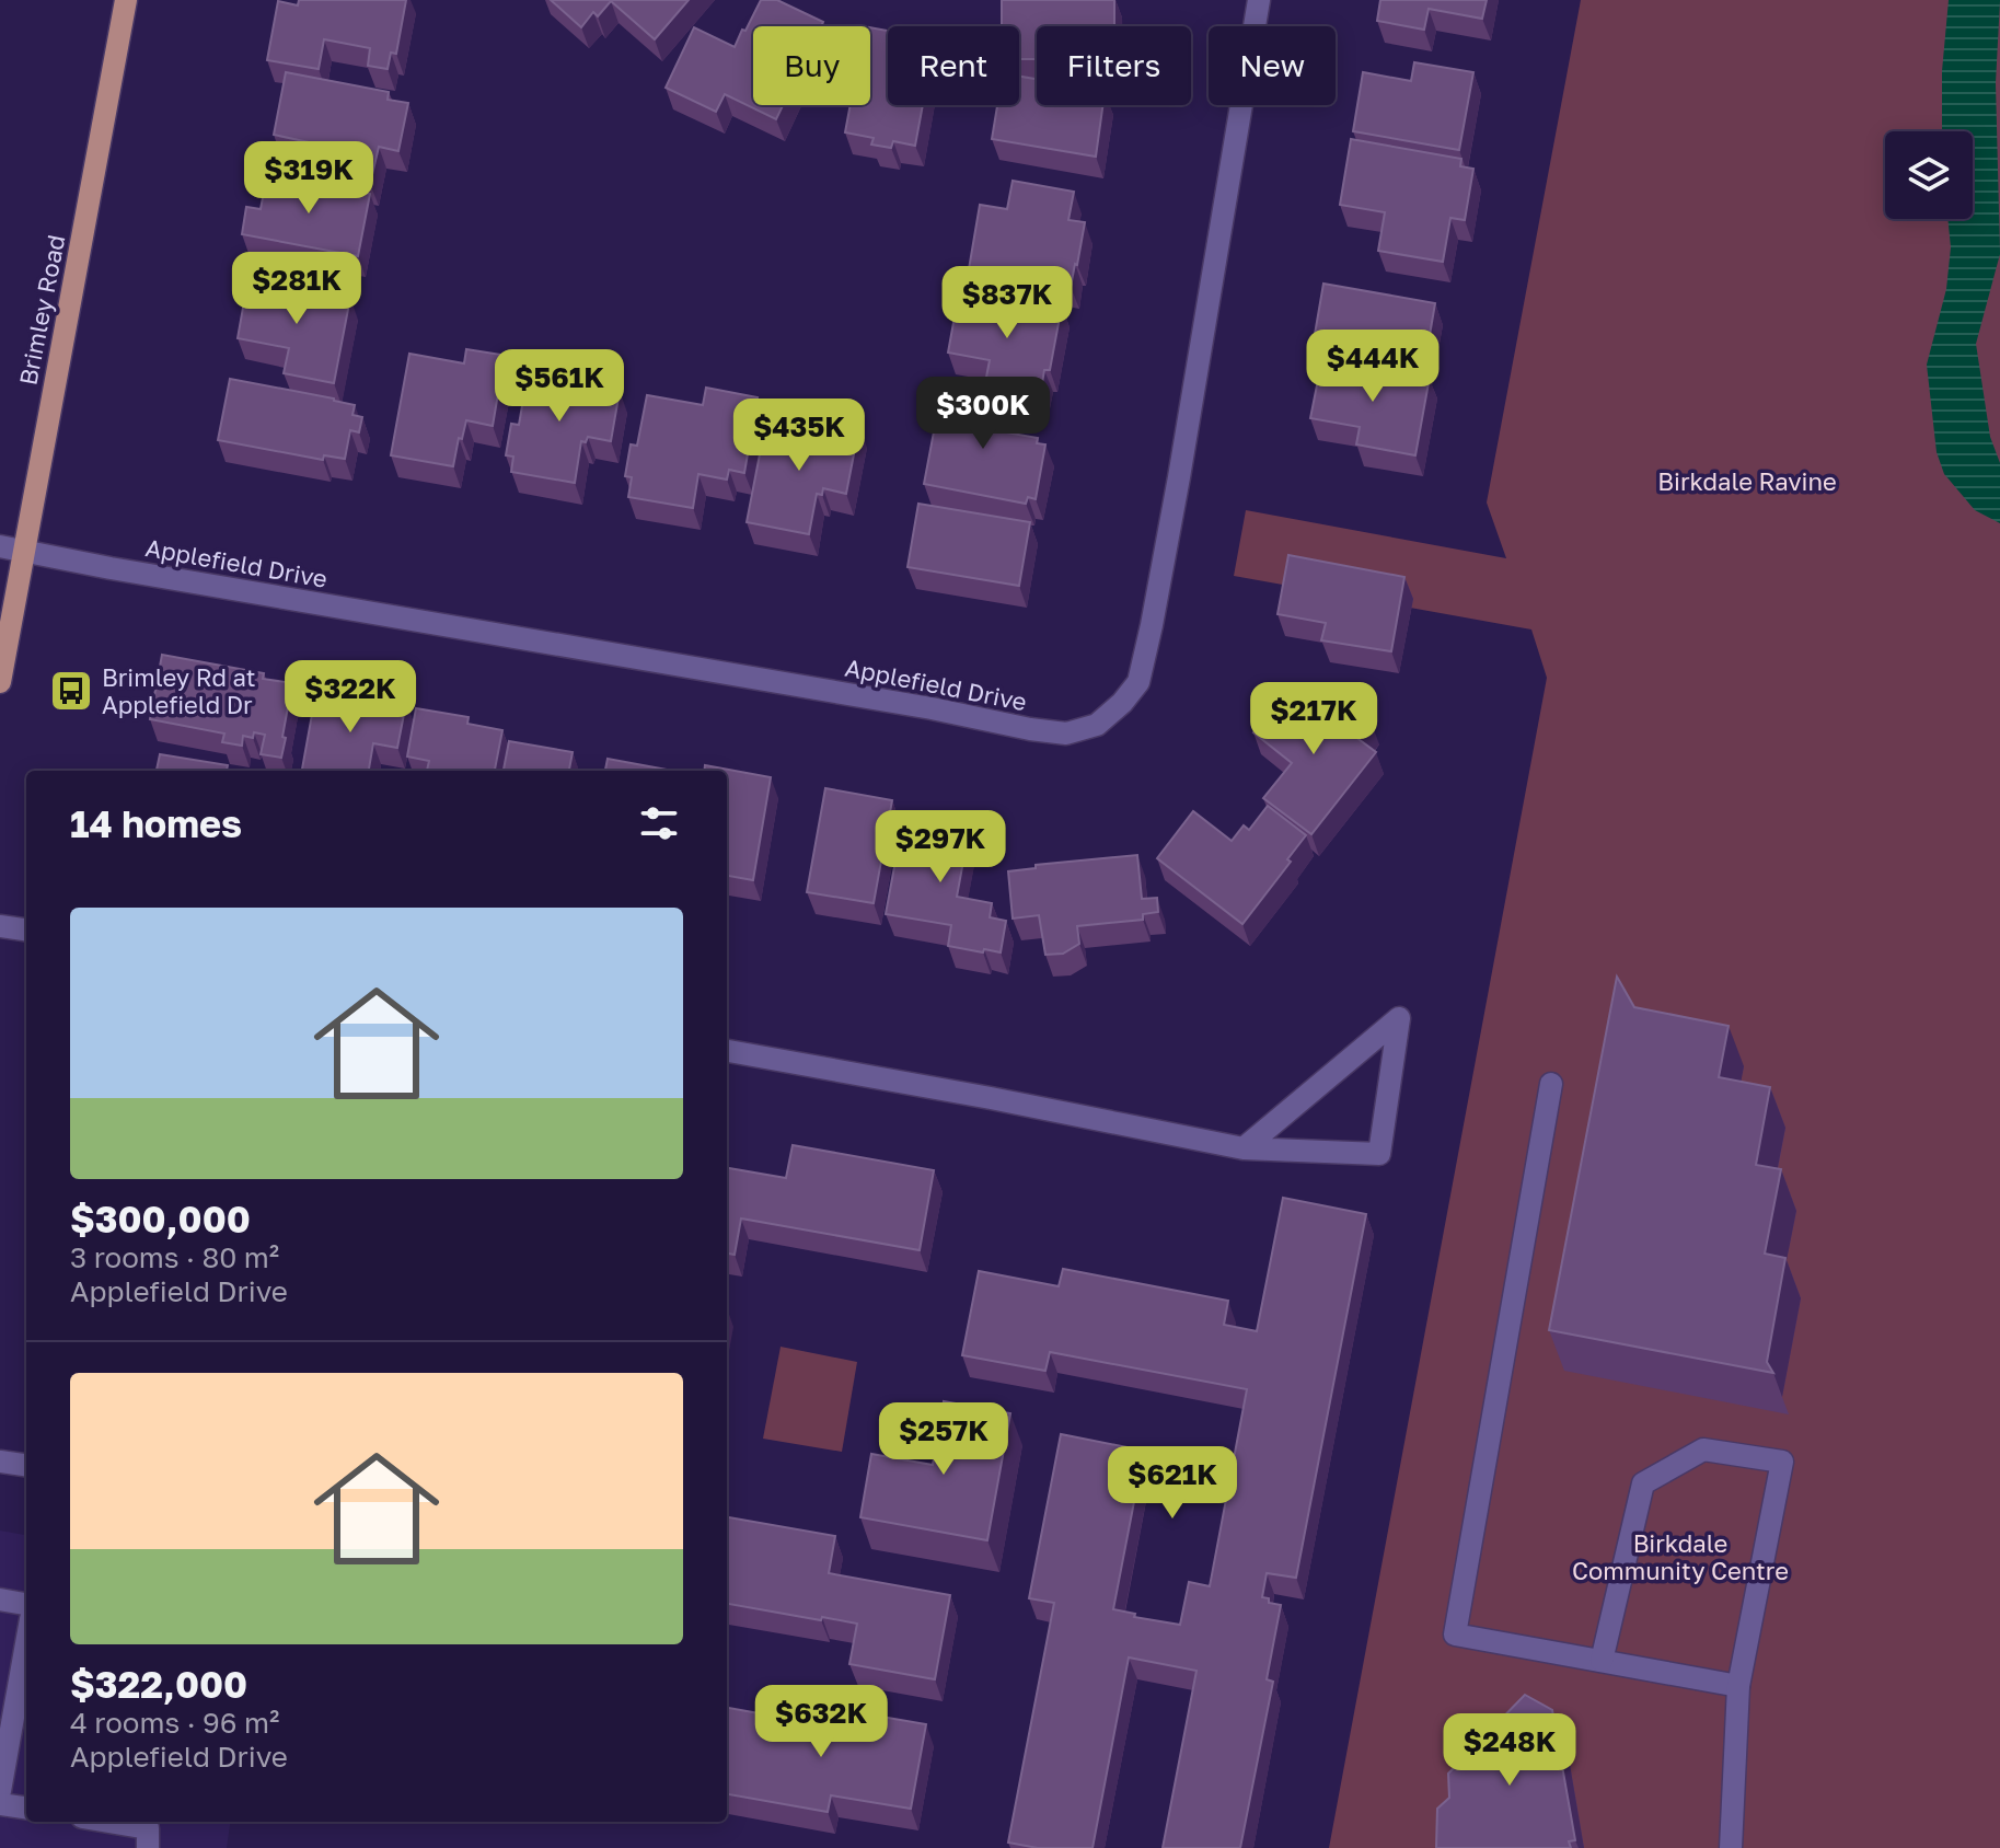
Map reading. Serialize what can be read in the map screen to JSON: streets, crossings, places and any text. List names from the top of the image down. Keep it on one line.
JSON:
{"streets":{"main road":["Brimley Road"],"street":["Applefield Drive"]},"crossings":[["Brimley Road","Applefield Drive"]],"parks":["Birkdale Ravine","Birkdale Community Centre"],"places":{"bus stop":["Brimley Rd at Applefield Dr"]},"page":{"chip":["Buy","Rent","Filters","New"],"price":["$319K","$281K","$837K","$444K","$561K","$300K","$435K","$322K","$217K","$297K","$257K","$621K","$632K","$248K"],"heading":"14 homes","list":[{"name":"$300,000","note":"3 rooms · 80 m² · Applefield Drive"},{"name":"$322,000","note":"4 rooms · 96 m² · Applefield Drive"}]}}
